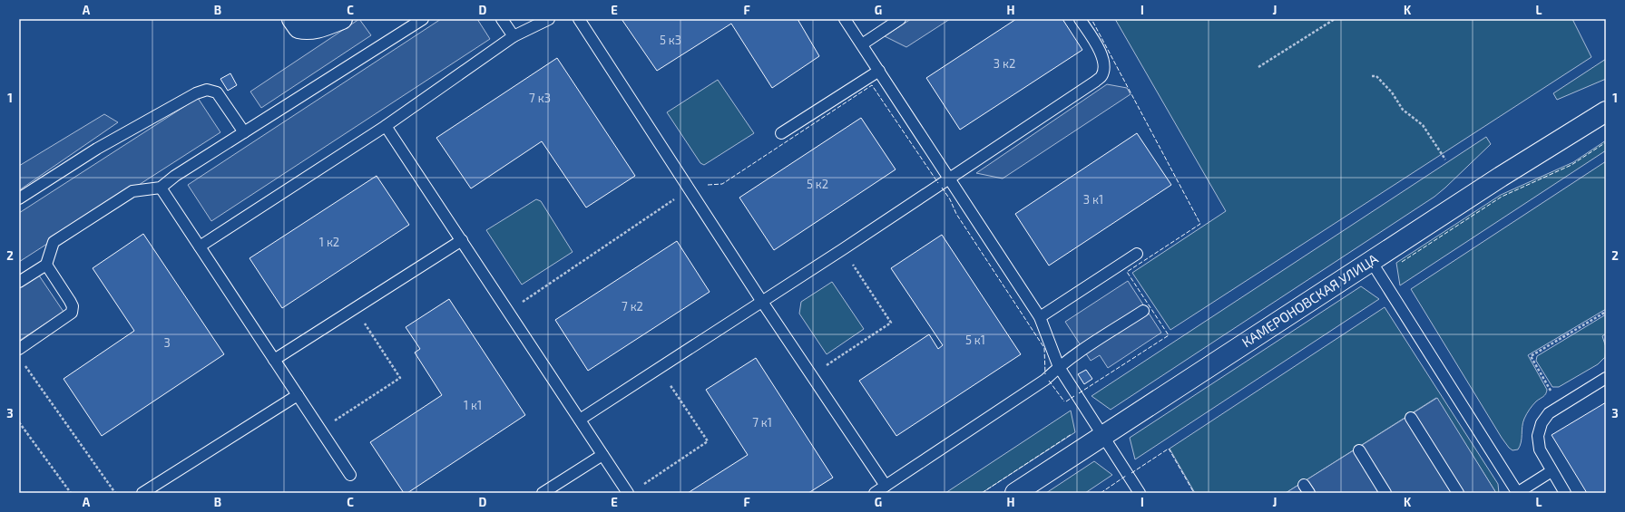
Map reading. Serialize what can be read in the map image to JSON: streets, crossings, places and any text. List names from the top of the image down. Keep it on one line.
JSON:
{"streets":{"street":["КАМЕРОНОВСКАЯ УЛИЦА"]},"house_numbers":["5 к3","3 к2","7 к3","5 к2","3 к1","1 к2","7 к2","5 к1","3","1 к1","7 к1"],"grid":{"columns":["A","B","C","D","E","F","G","H","I","J","K","L"],"rows":["1","2","3"]}}
